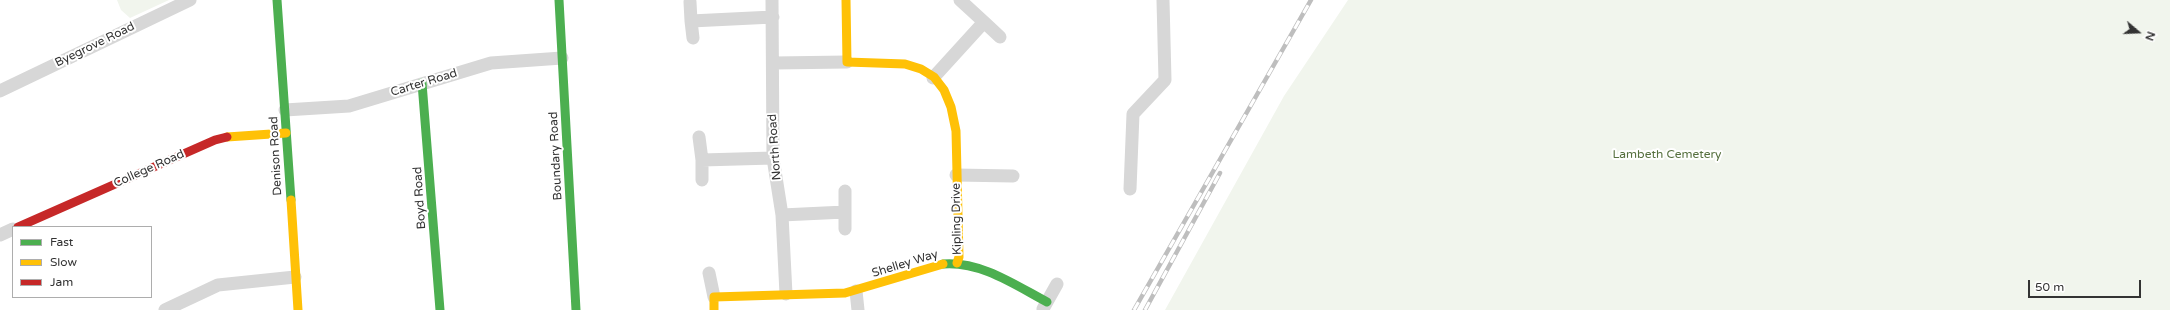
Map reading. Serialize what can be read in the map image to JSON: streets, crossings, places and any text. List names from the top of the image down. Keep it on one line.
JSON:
{"streets":{"street":["Byegrove Road","Carter Road","North Road","Denison Road","Boundary Road","College Road","Boyd Road","Kipling Drive","Shelley Way"]},"crossings":[["Carter Road","Denison Road"],["Carter Road","Boundary Road"],["Carter Road","Boyd Road"],["North Road","Kipling Drive"],["North Road","Shelley Way"],["Denison Road","College Road"],["Kipling Drive","Shelley Way"]],"parks":["Lambeth Cemetery"],"legend":["Fast","Slow","Jam"],"scale_bar":"50 m","north":"right"}
